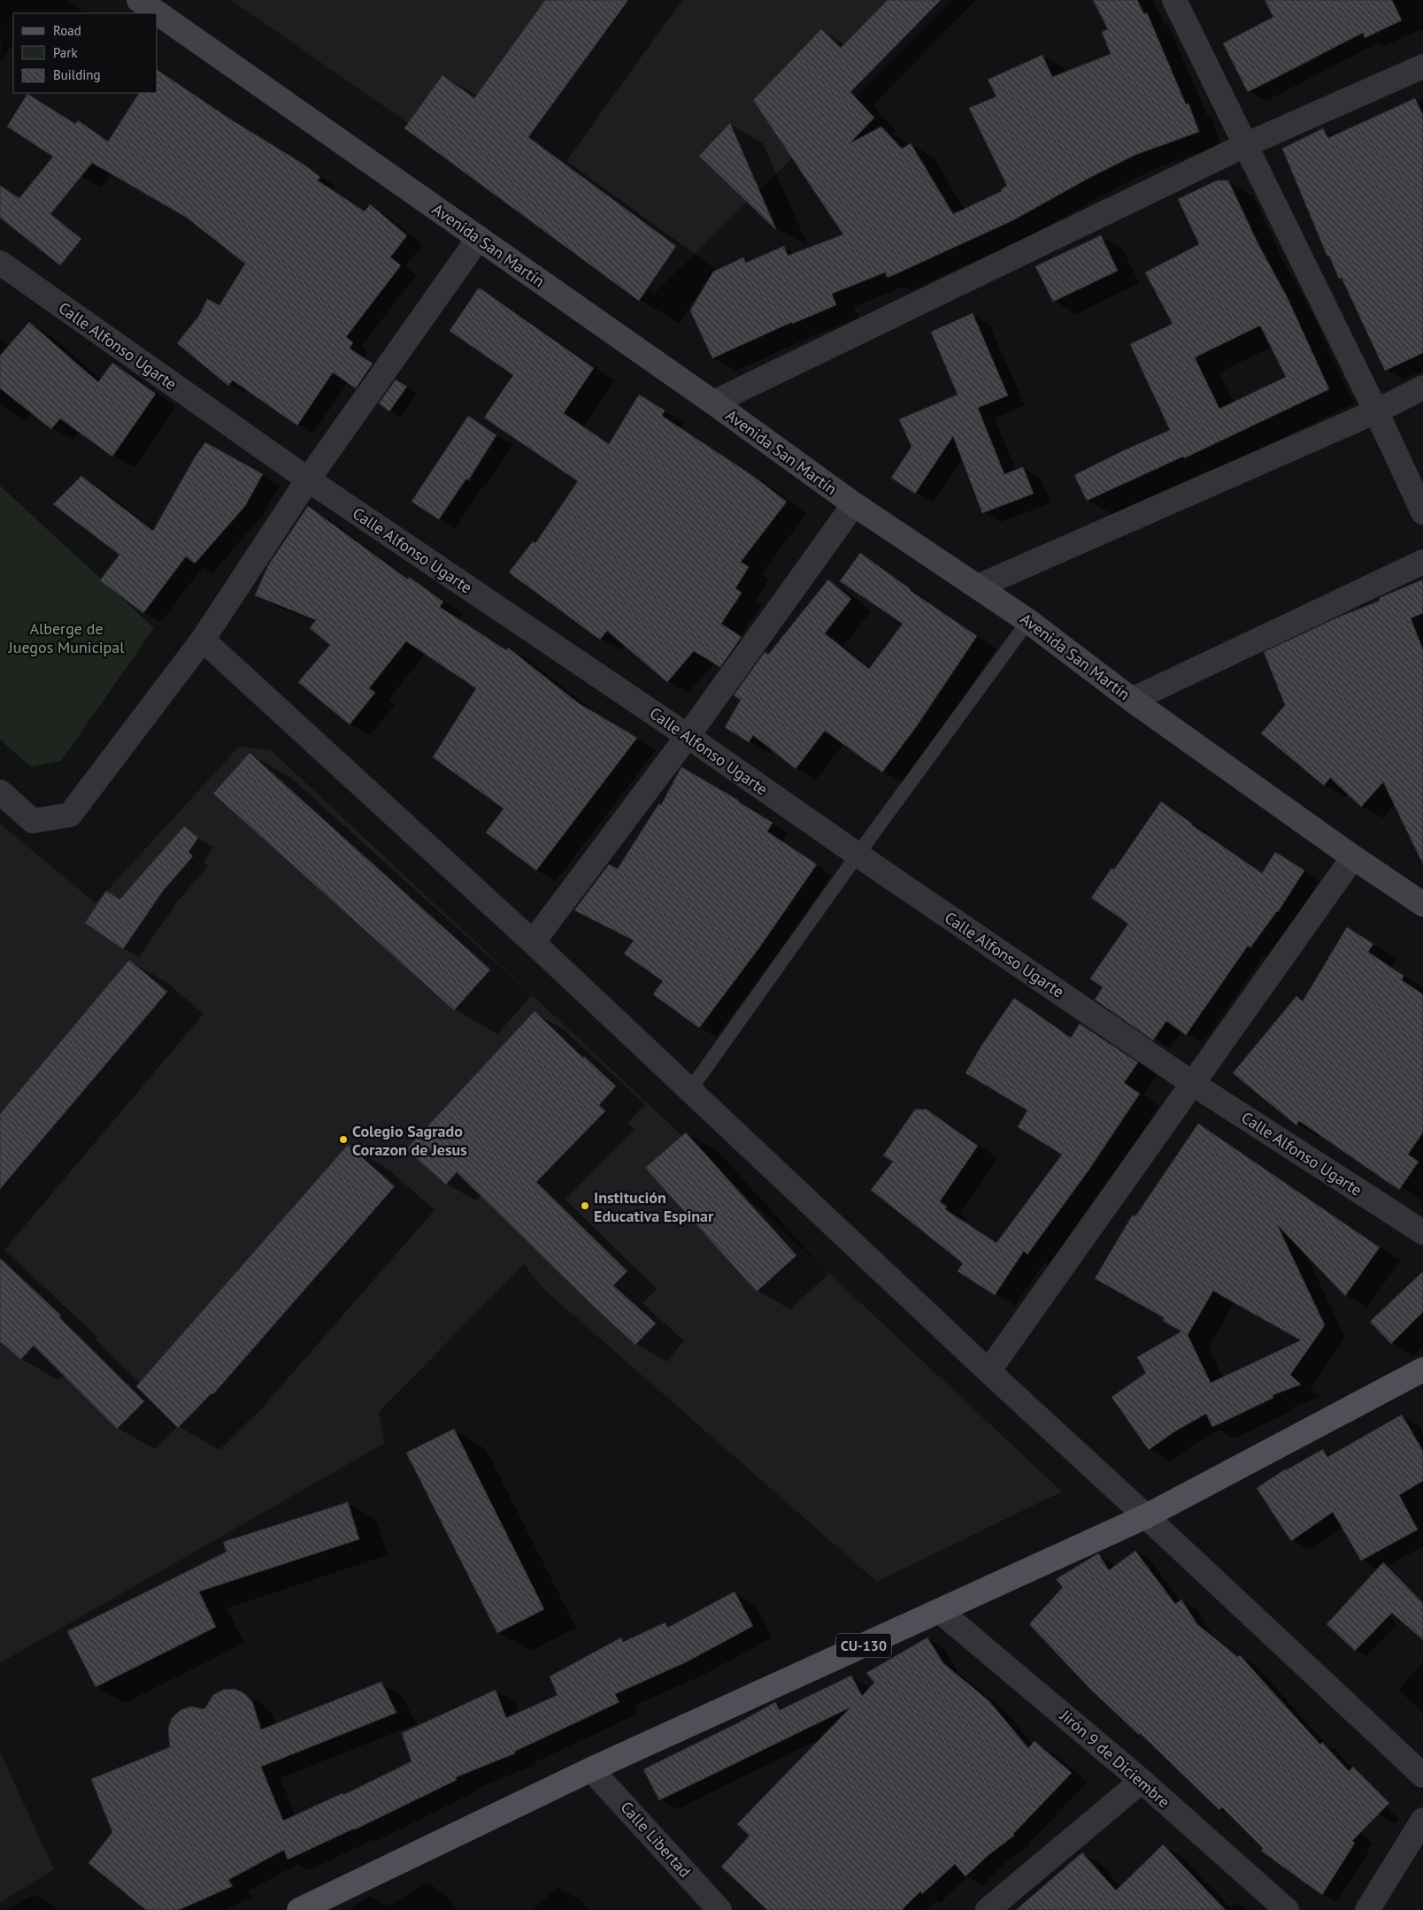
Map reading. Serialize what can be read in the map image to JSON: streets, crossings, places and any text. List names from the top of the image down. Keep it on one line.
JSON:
{"streets":{"main road":["Avenida San Martín","CU-130"],"street":["Calle Alfonso Ugarte","Jirón 9 de Diciembre","Calle Libertad"]},"crossings":[["CU-130","Jirón 9 de Diciembre"],["CU-130","Calle Libertad"]],"parks":["Alberge de Juegos Municipal"],"places":["Colegio Sagrado Corazon de Jesus","Institución Educativa Espinar"],"legend":["Road","Park","Building"]}
